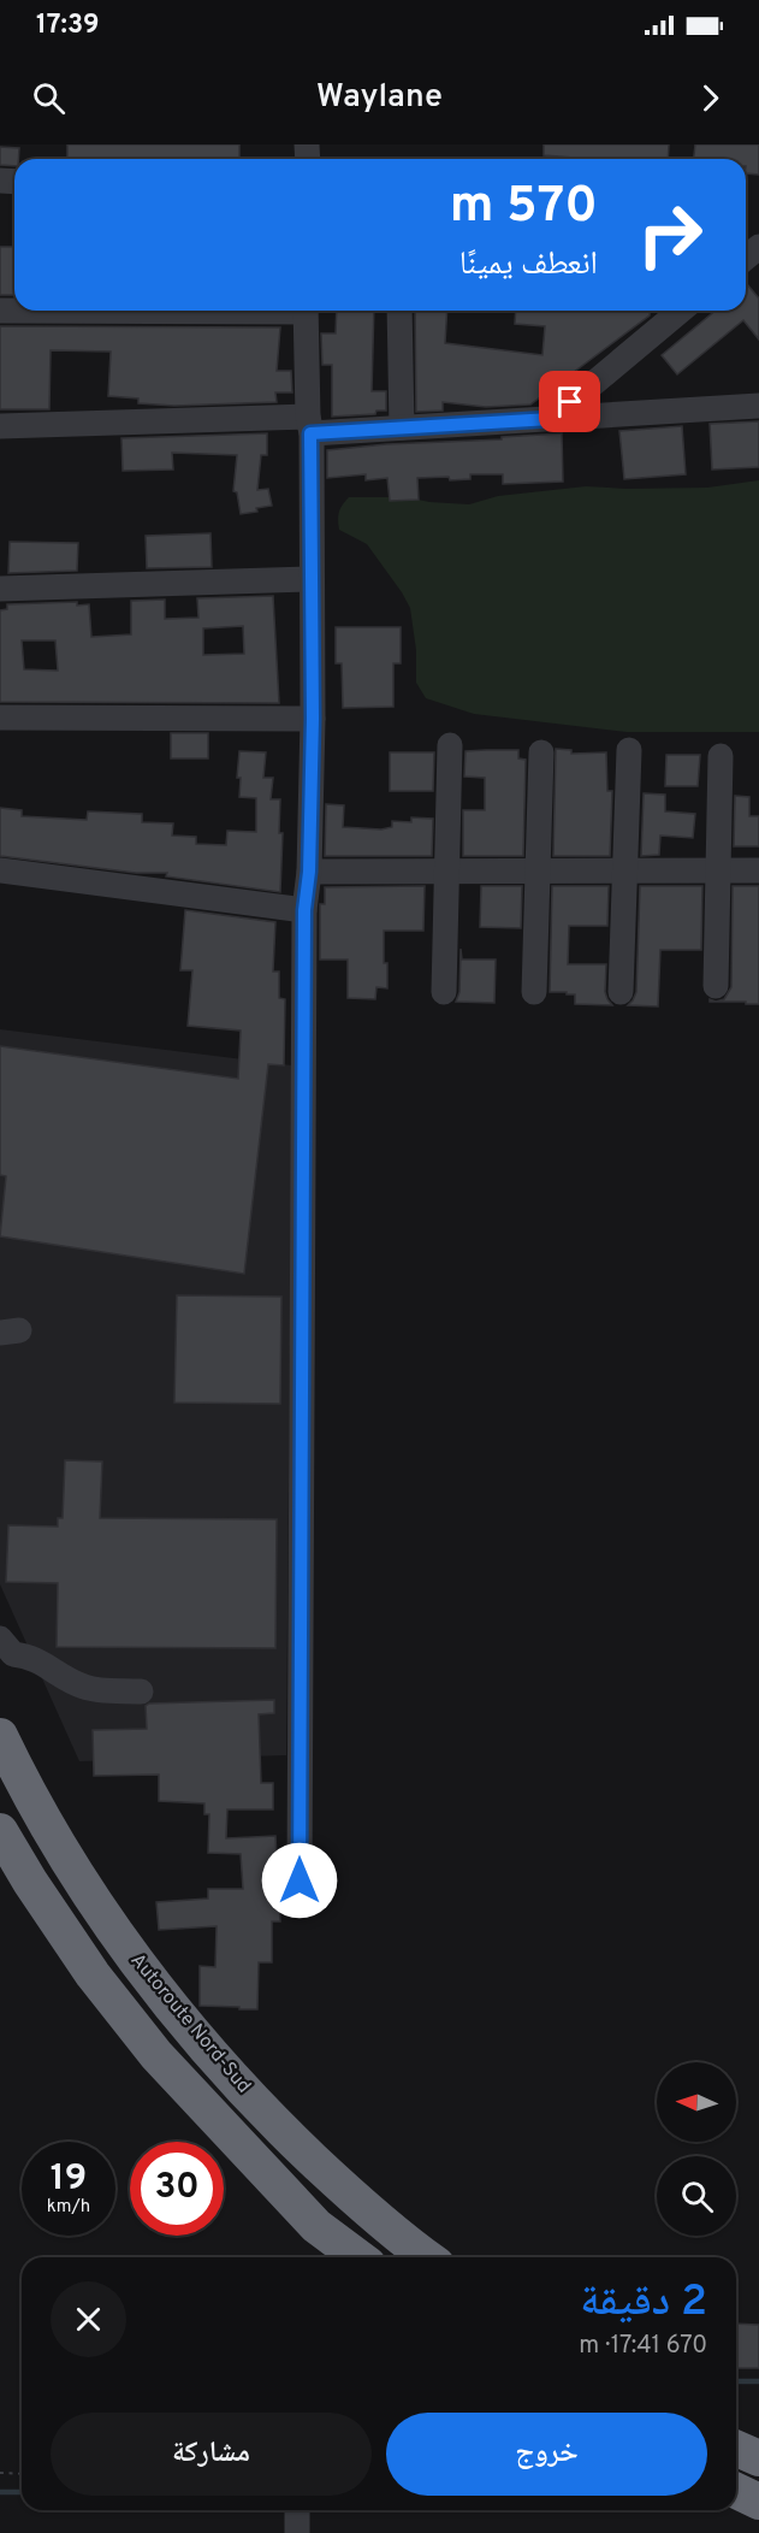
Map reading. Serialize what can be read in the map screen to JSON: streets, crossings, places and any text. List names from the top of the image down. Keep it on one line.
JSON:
{"streets":{"highway":["Autoroute Nord-Sud"]},"north":"left","page":{"status":"17:39","header":"Waylane","turn":["570 m","انعطف يمينًا"],"speed":"19 km/h","limit":"30","heading":["2 دقيقة","670 m · 17:41"],"buttons":["خروج","مشاركة"]}}
